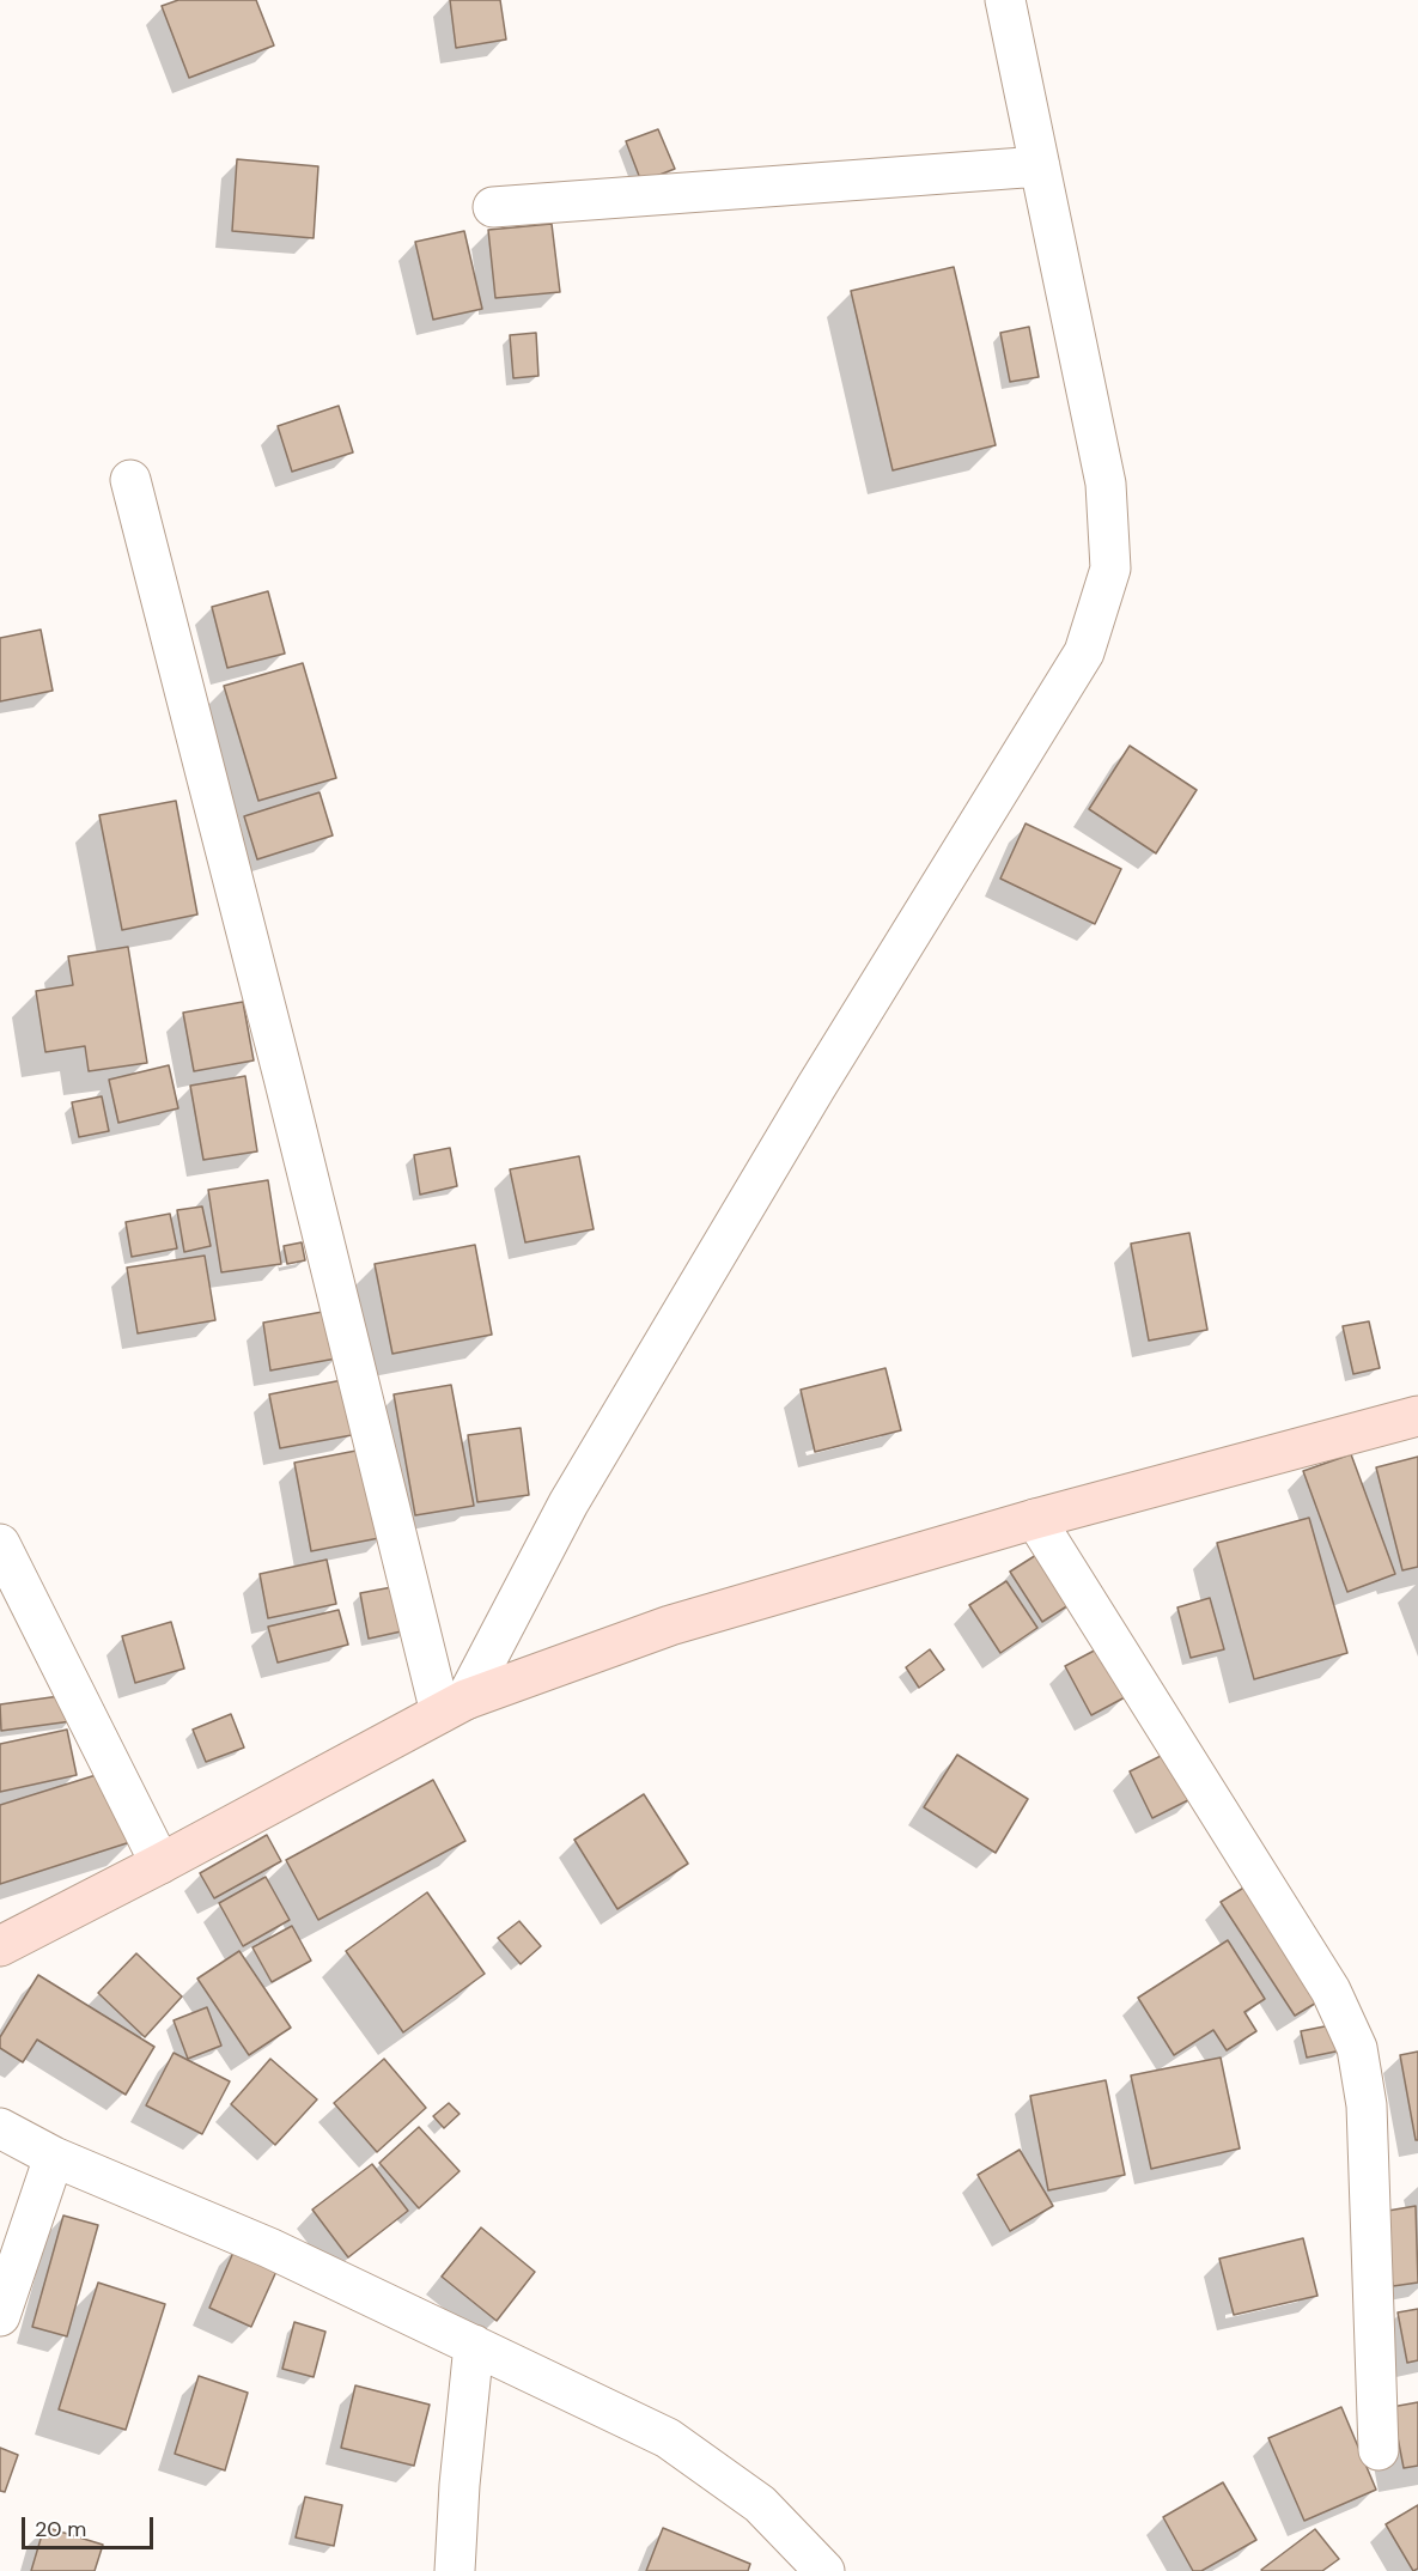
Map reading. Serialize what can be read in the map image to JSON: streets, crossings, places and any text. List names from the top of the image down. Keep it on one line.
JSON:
{"scale_bar":"20 m"}
